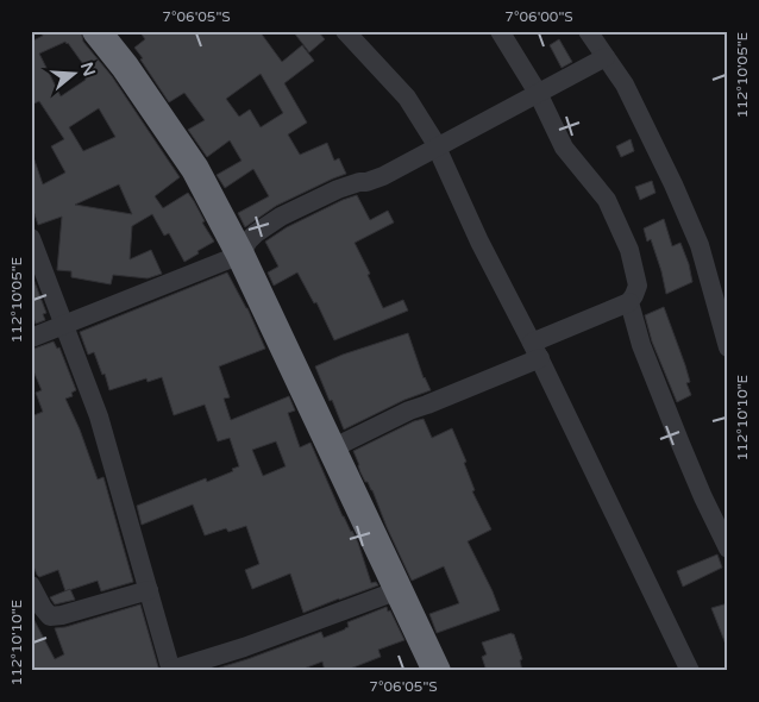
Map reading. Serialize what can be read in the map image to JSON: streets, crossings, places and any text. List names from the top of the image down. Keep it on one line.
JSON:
{"north":"right","coordinates":["7°06'05\"S","7°06'00\"S","112°10'05\"E","112°10'10\"E"]}
